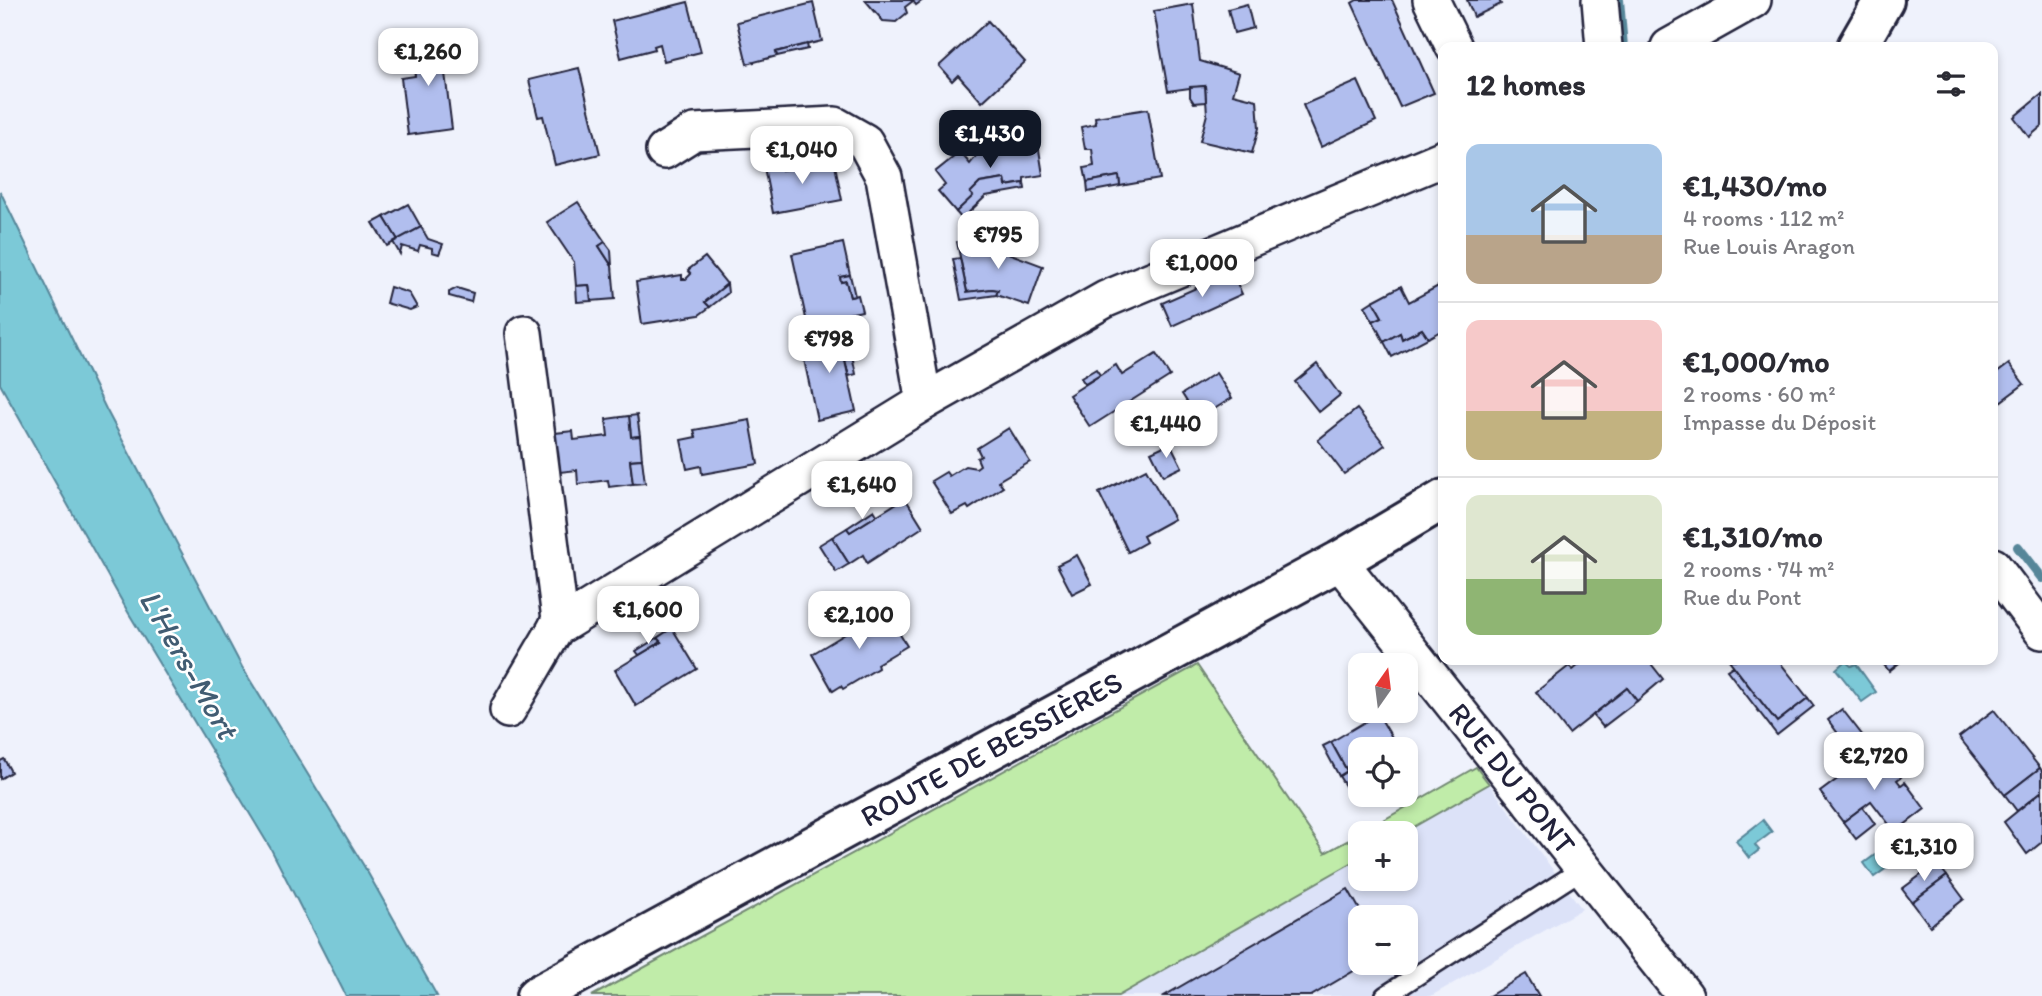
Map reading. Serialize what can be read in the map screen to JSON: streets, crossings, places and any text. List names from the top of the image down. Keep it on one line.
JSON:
{"streets":{"main road":["ROUTE DE BESSIÈRES"],"street":["RUE DU PONT"]},"crossings":[["ROUTE DE BESSIÈRES","RUE DU PONT"]],"water":["L'Hers-Mort"],"north":"top","page":{"price":["€1,260","€1,430","€1,040","€795","€1,000","€798","€1,440","€1,640","€1,600","€2,100","€2,720","€1,310"],"heading":"12 homes","list":[{"name":"€1,430/mo","note":"4 rooms · 112 m² · Rue Louis Aragon"},{"name":"€1,000/mo","note":"2 rooms · 60 m² · Impasse du Déposit"},{"name":"€1,310/mo","note":"2 rooms · 74 m² · Rue du Pont"}],"map_buttons":["+","−"]}}
